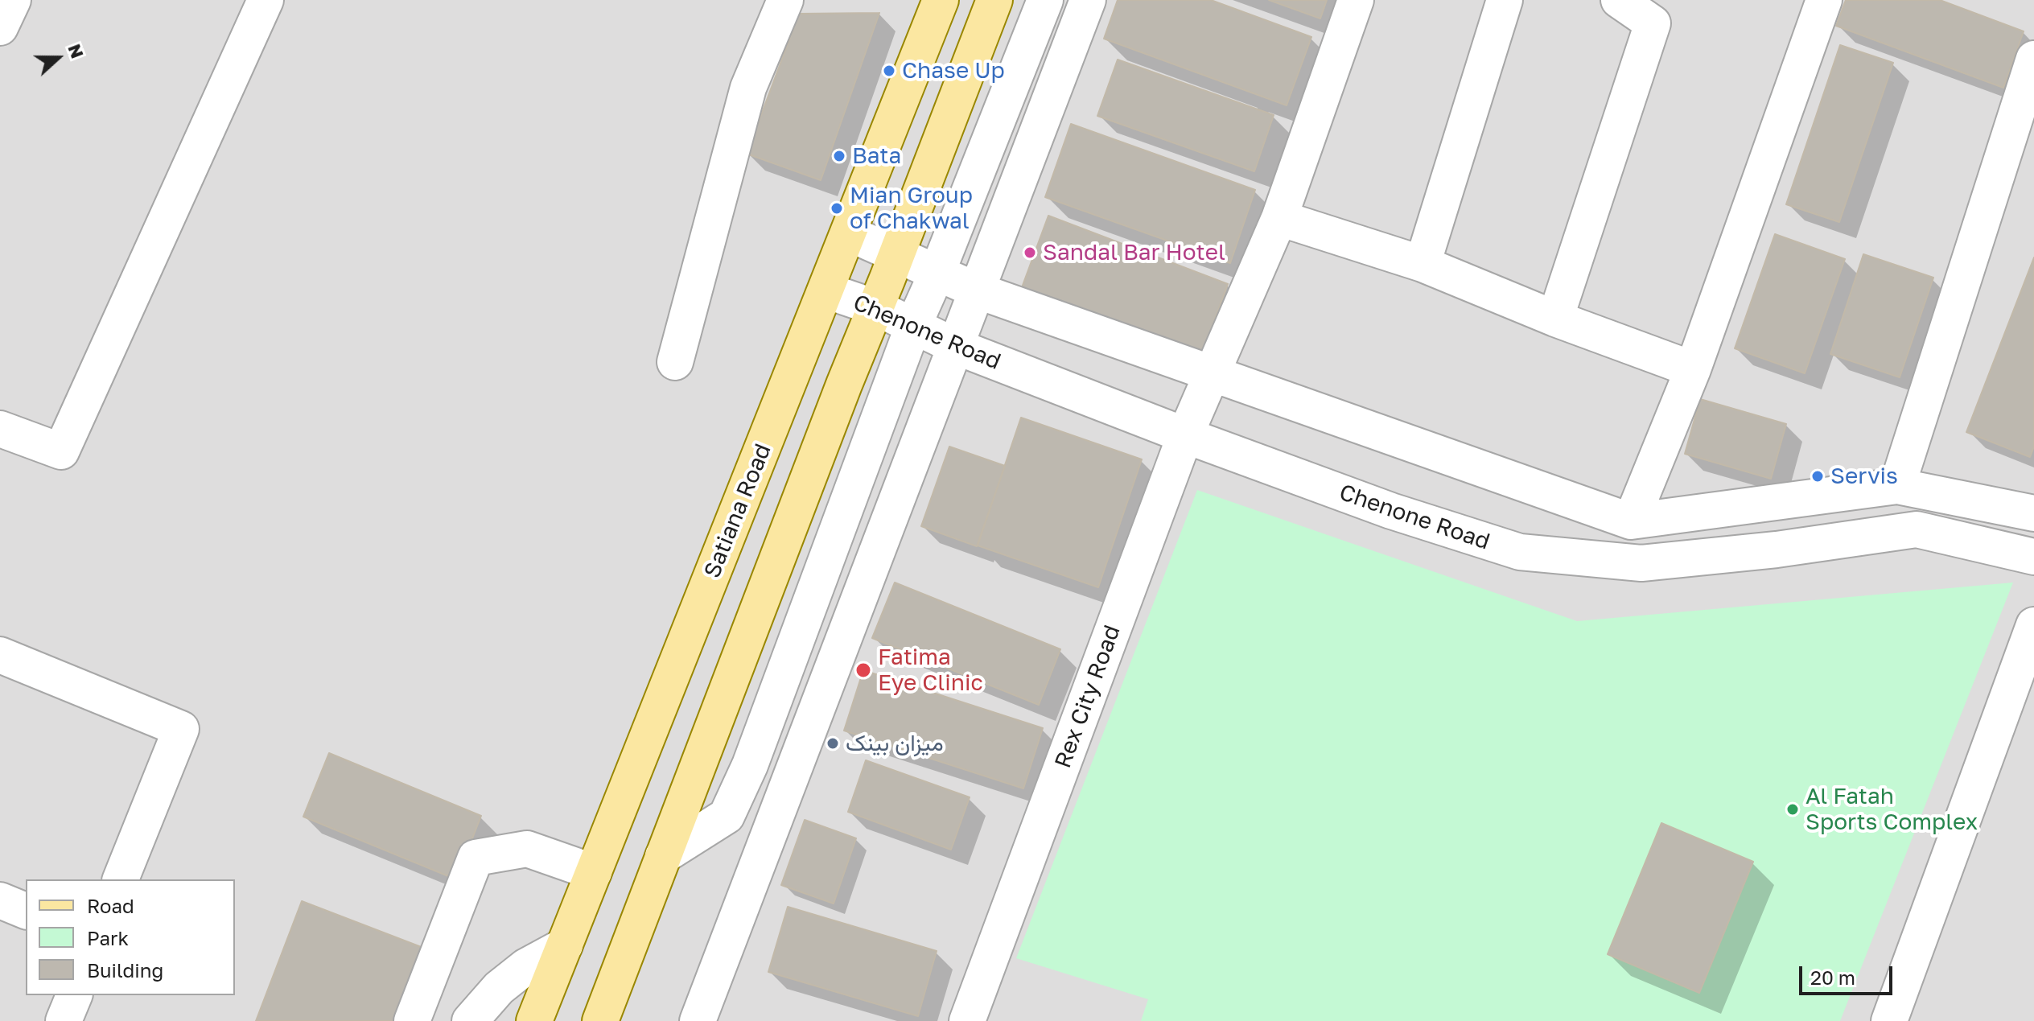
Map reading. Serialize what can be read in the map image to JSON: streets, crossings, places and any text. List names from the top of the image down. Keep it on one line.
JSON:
{"streets":{"main road":["Satiana Road"],"street":["Chenone Road","Rex City Road"]},"crossings":[["Chenone Road","Satiana Road"],["Chenone Road","Rex City Road"]],"places":["Chase Up","Bata","Mian Group of Chakwal","Sandal Bar Hotel","Servis","Fatima Eye Clinic","میزان بینک","Al Fatah Sports Complex"],"legend":["Road","Park","Building"],"scale_bar":"20 m","north":"right"}
